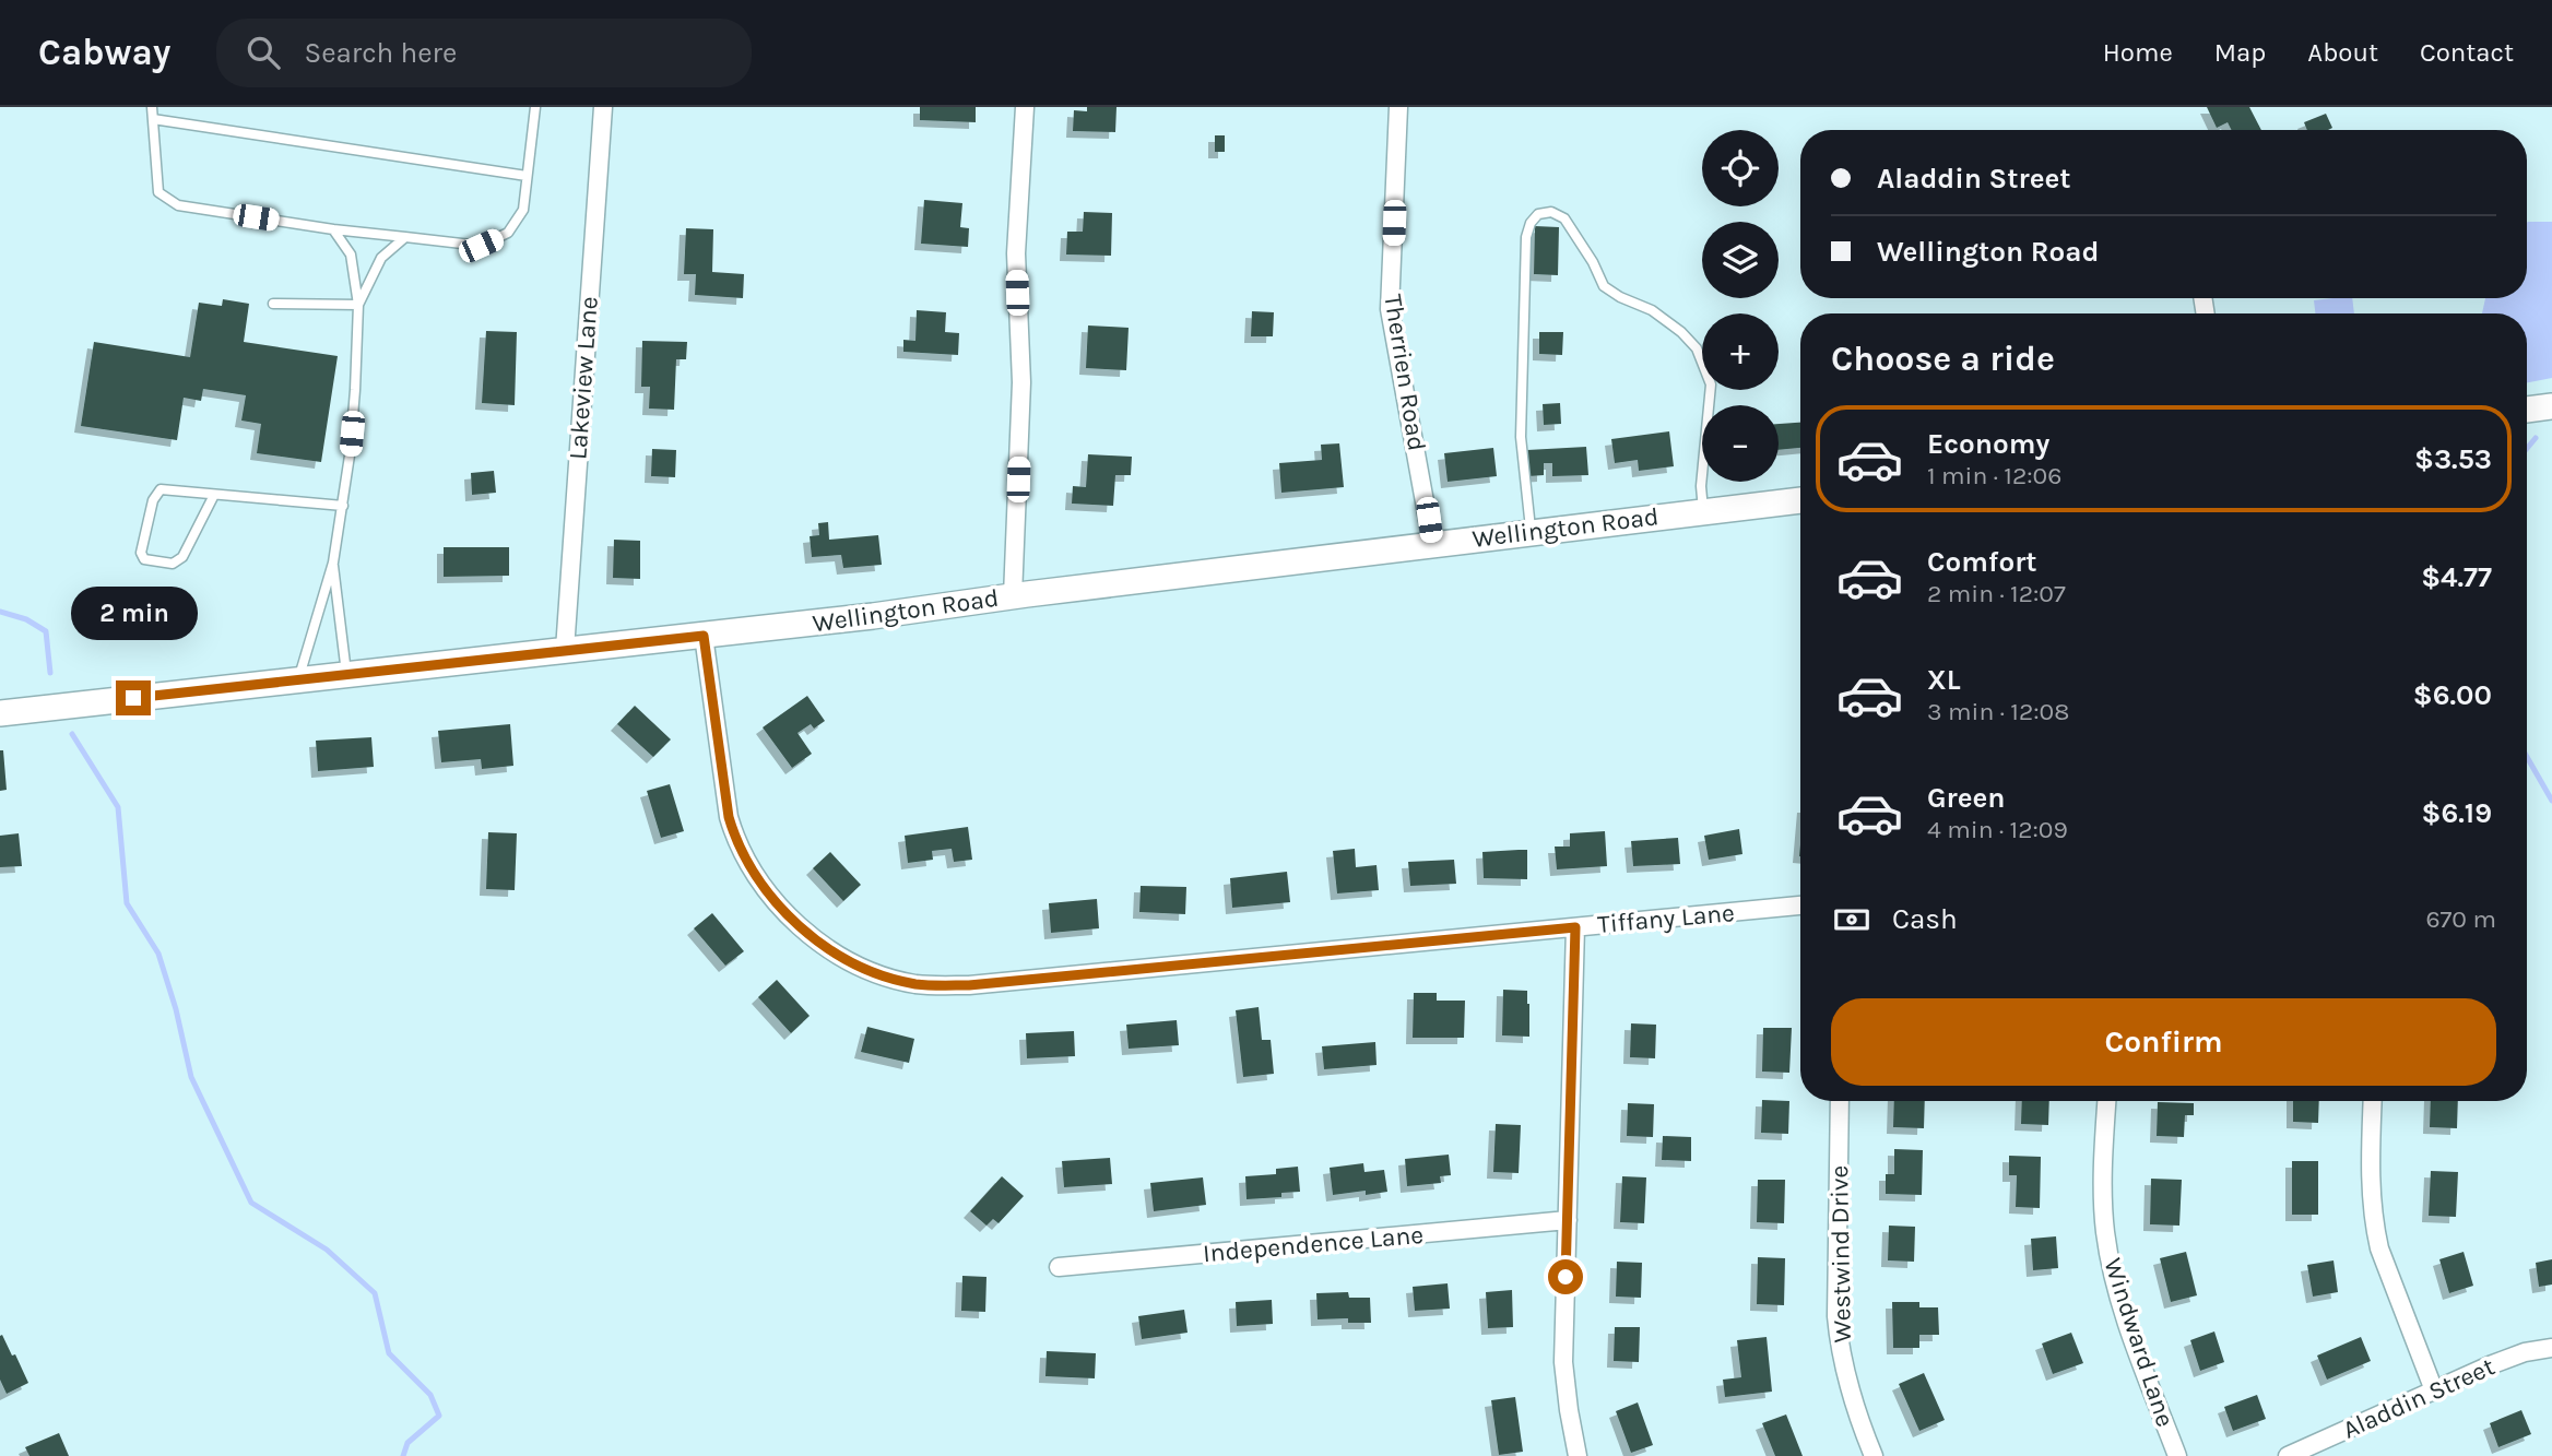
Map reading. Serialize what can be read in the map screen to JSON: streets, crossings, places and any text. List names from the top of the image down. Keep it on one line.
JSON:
{"streets":{"main road":["Wellington Road"],"street":["Therrien Road","Lakeview Lane","Tiffany Lane","Independence Lane","Westwind Drive","Windward Lane","Aladdin Street"]},"crossings":[["Therrien Road","Wellington Road"],["Lakeview Lane","Wellington Road"],["Wellington Road","Tiffany Lane"]],"page":{"header":"Cabway","search":"Search here","nav":["Home","Map","About","Contact"],"map_buttons":["+","−"],"banner":["Aladdin Street","Wellington Road"],"heading":"Choose a ride","list":[{"name":"Economy","note":"1 min · 12:06","value":"$3.53"},{"name":"Comfort","note":"2 min · 12:07","value":"$4.77"},{"name":"XL","note":"3 min · 12:08","value":"$6.00"},{"name":"Green","note":"4 min · 12:09","value":"$6.19"}],"bubble":"2 min","pay":["Cash","670 m"],"buttons":"Confirm"}}
